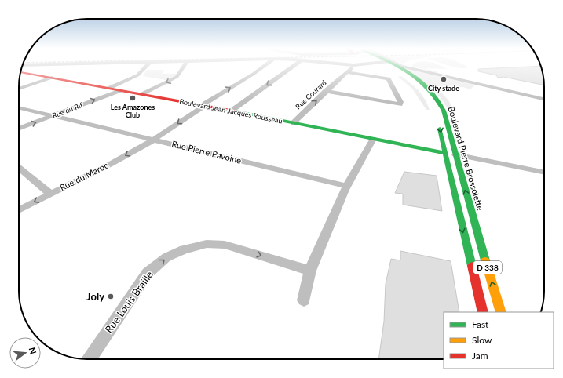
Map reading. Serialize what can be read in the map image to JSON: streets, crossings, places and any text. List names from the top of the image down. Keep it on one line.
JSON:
{"streets":{"main road":["Boulevard Jean-Jacques Rousseau","Boulevard Pierre Brossolette","D 338"],"street":["Rue Courard","Rue du Rif","Rue Pierre Pavoine","Rue du Maroc","Rue Louis Braille"]},"crossings":[["Rue Courard","Boulevard Jean-Jacques Rousseau"],["Rue du Rif","Boulevard Jean-Jacques Rousseau"],["Rue du Rif","Rue Pierre Pavoine"],["Boulevard Jean-Jacques Rousseau","Boulevard Pierre Brossolette"],["Boulevard Jean-Jacques Rousseau","Rue du Maroc"],["Rue Pierre Pavoine","Rue du Maroc"]],"one_way":["Rue Louis Braille"],"places":["City stade","Les Amazones Club","Joly"],"legend":["Fast","Slow","Jam"],"north":"right"}
